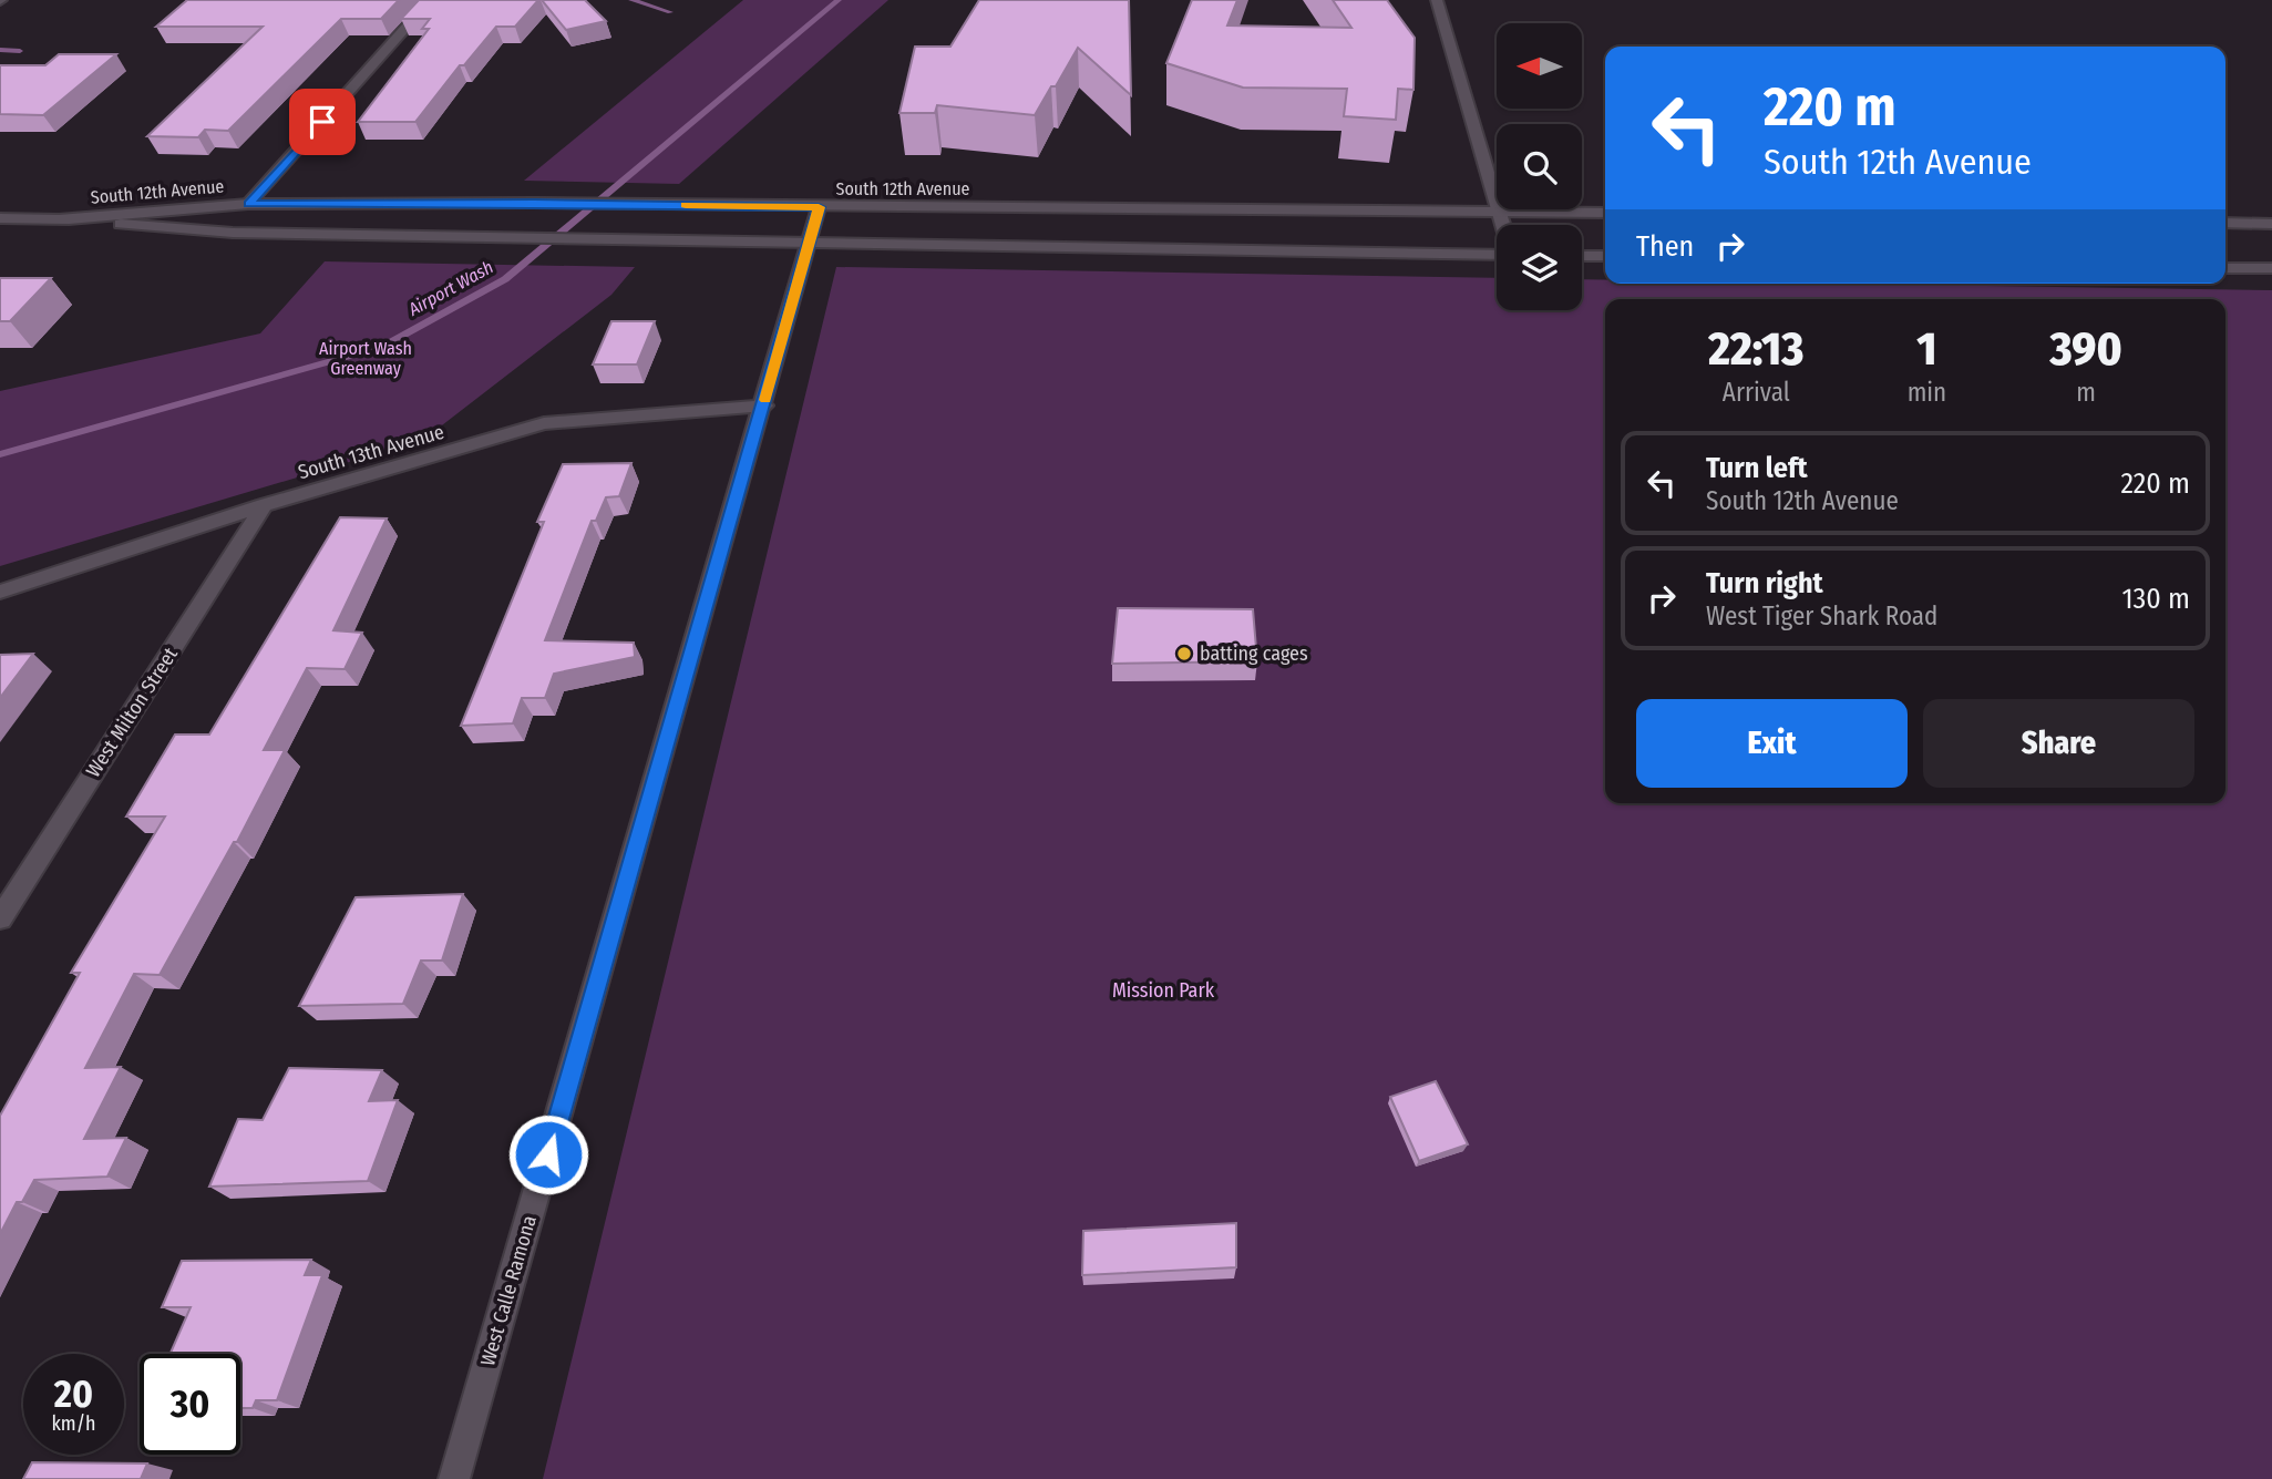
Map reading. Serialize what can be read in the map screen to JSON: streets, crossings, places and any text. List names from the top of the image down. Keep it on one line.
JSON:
{"streets":{"main road":["South 12th Avenue","South 13th Avenue","West Milton Street","West Calle Ramona"]},"crossings":[["South 12th Avenue","West Calle Ramona"],["South 13th Avenue","West Milton Street"],["South 13th Avenue","West Calle Ramona"]],"water":["Airport Wash"],"parks":["Airport Wash Greenway","Mission Park"],"places":["batting cages"],"north":"left","page":{"turn":["220 m","South 12th Avenue"],"then":"Then","eta":["22:13","Arrival","1","min","390","m"],"list":[{"name":"Turn left","note":"South 12th Avenue","value":"220 m"},{"name":"Turn right","note":"West Tiger Shark Road","value":"130 m"}],"buttons":["Exit","Share"],"speed":"20 km/h","limit":"30"}}
